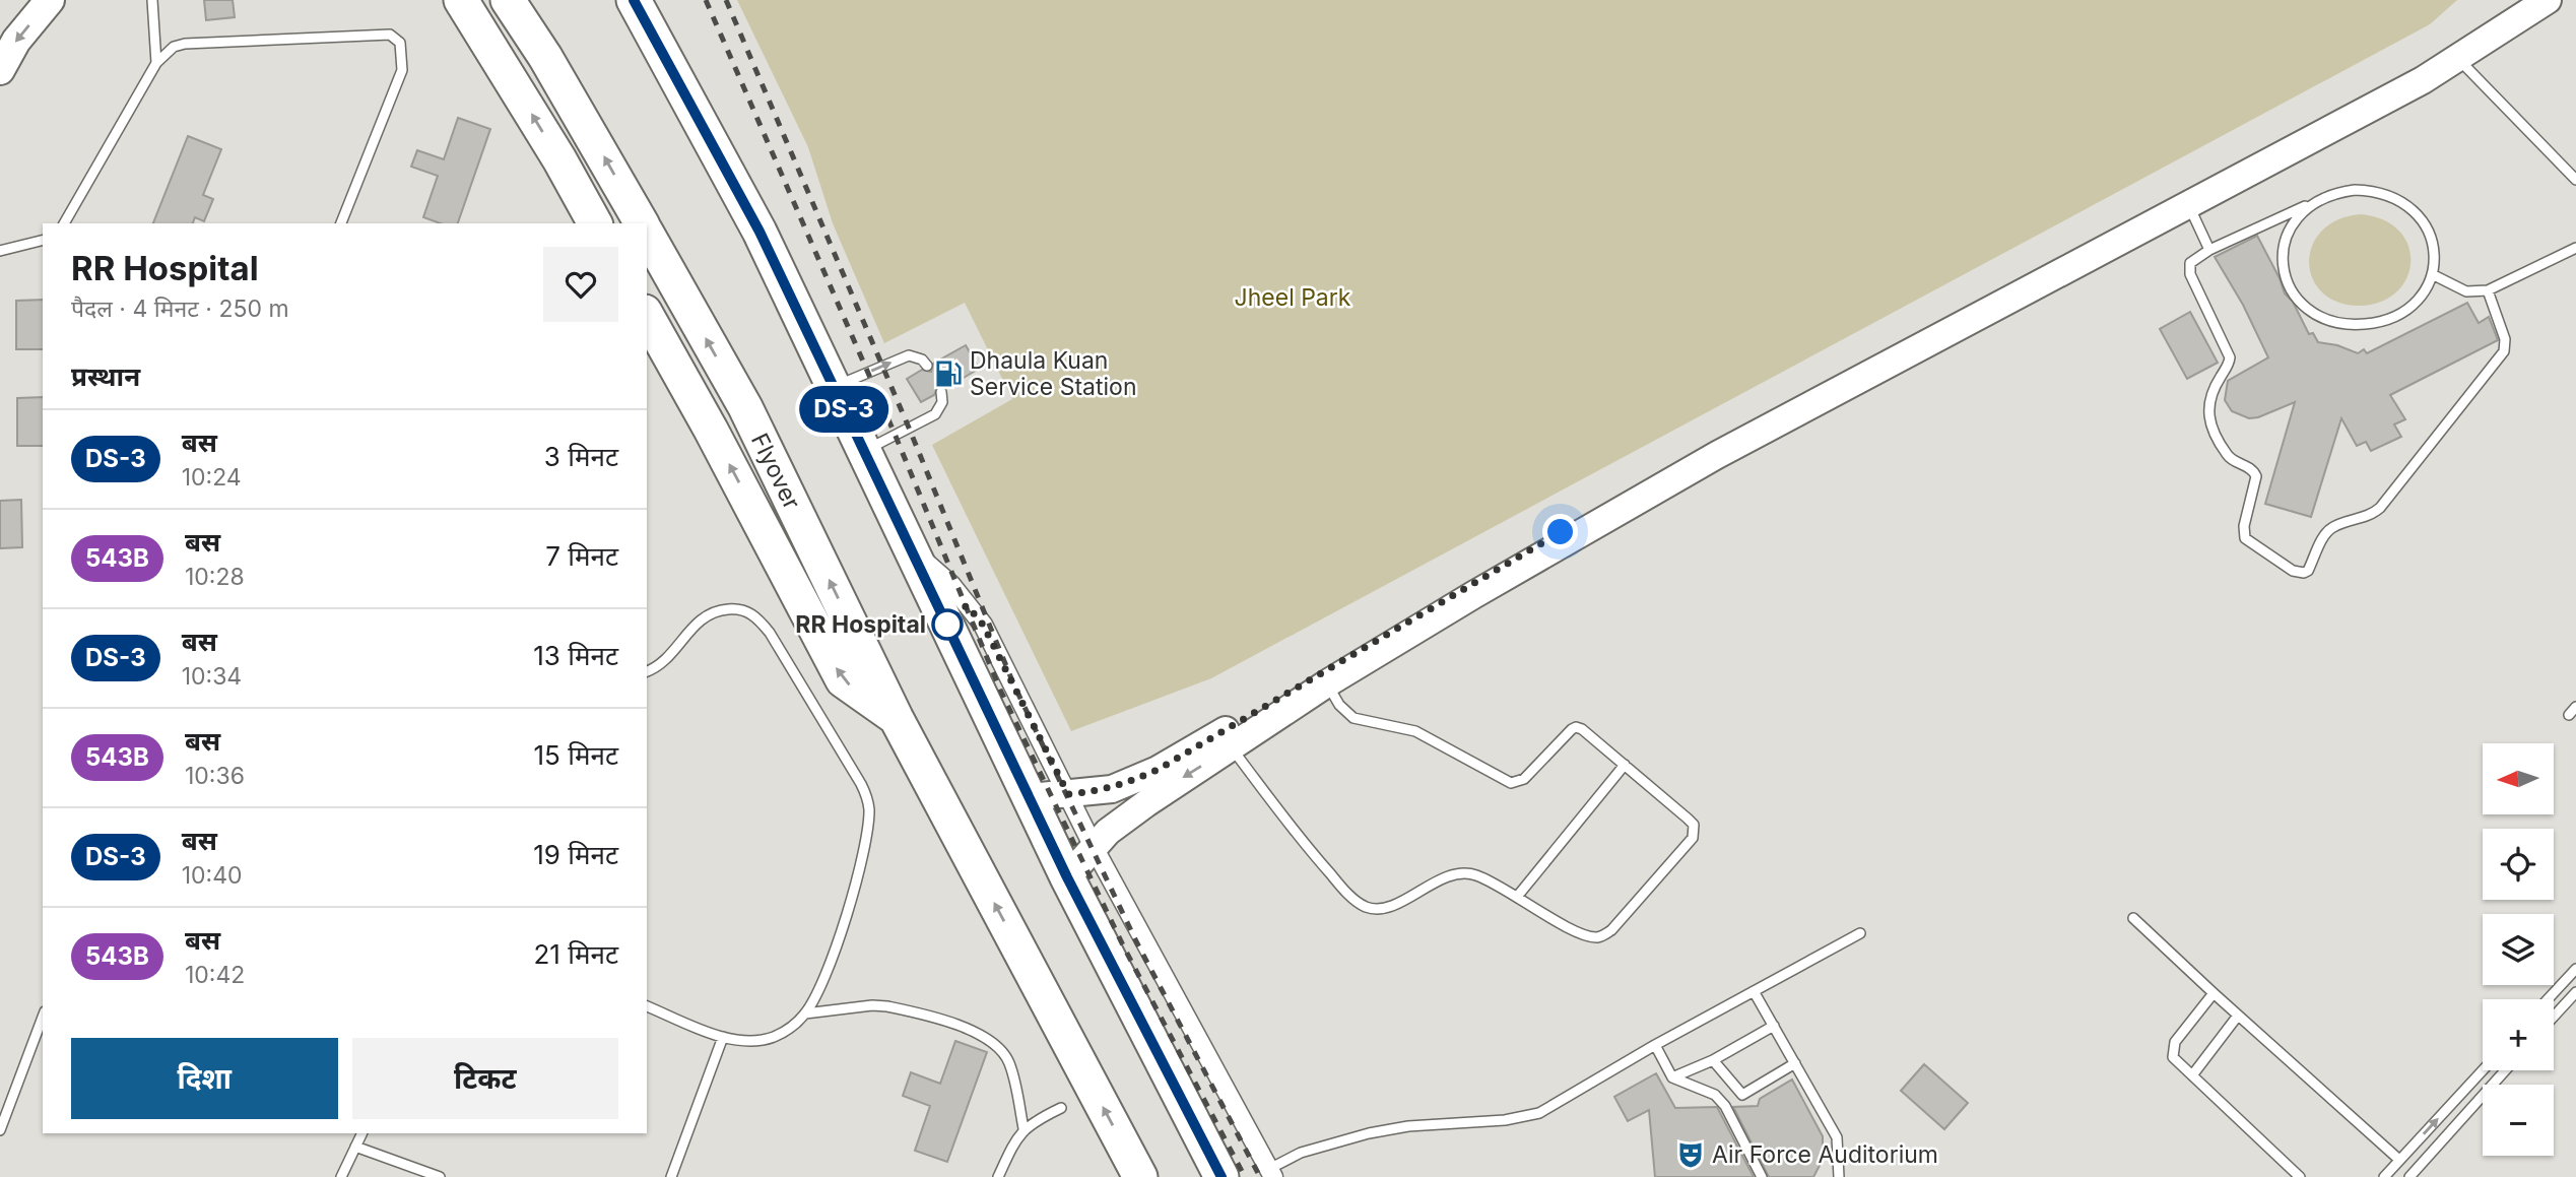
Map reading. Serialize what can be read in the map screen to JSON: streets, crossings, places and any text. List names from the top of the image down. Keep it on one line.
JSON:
{"streets":{"highway":["Flyover"]},"parks":["Jheel Park"],"places":{"fuel station":["Dhaula Kuan Service Station"],"other":["RR Hospital"],"theatre":["Air Force Auditorium"]},"lines":["bus line DS-3"],"north":"left","page":{"on_map":"DS-3","heading":[["RR Hospital","पैदल · 4 मिनट · 250 m"],"प्रस्थान"],"list":[{"mark":"DS-3","name":"बस","note":"10:24","value":"3 मिनट"},{"mark":"543B","name":"बस","note":"10:28","value":"7 मिनट"},{"mark":"DS-3","name":"बस","note":"10:34","value":"13 मिनट"},{"mark":"543B","name":"बस","note":"10:36","value":"15 मिनट"},{"mark":"DS-3","name":"बस","note":"10:40","value":"19 मिनट"},{"mark":"543B","name":"बस","note":"10:42","value":"21 मिनट"}],"map_buttons":["+","−"],"buttons":["दिशा","टिकट"]}}
